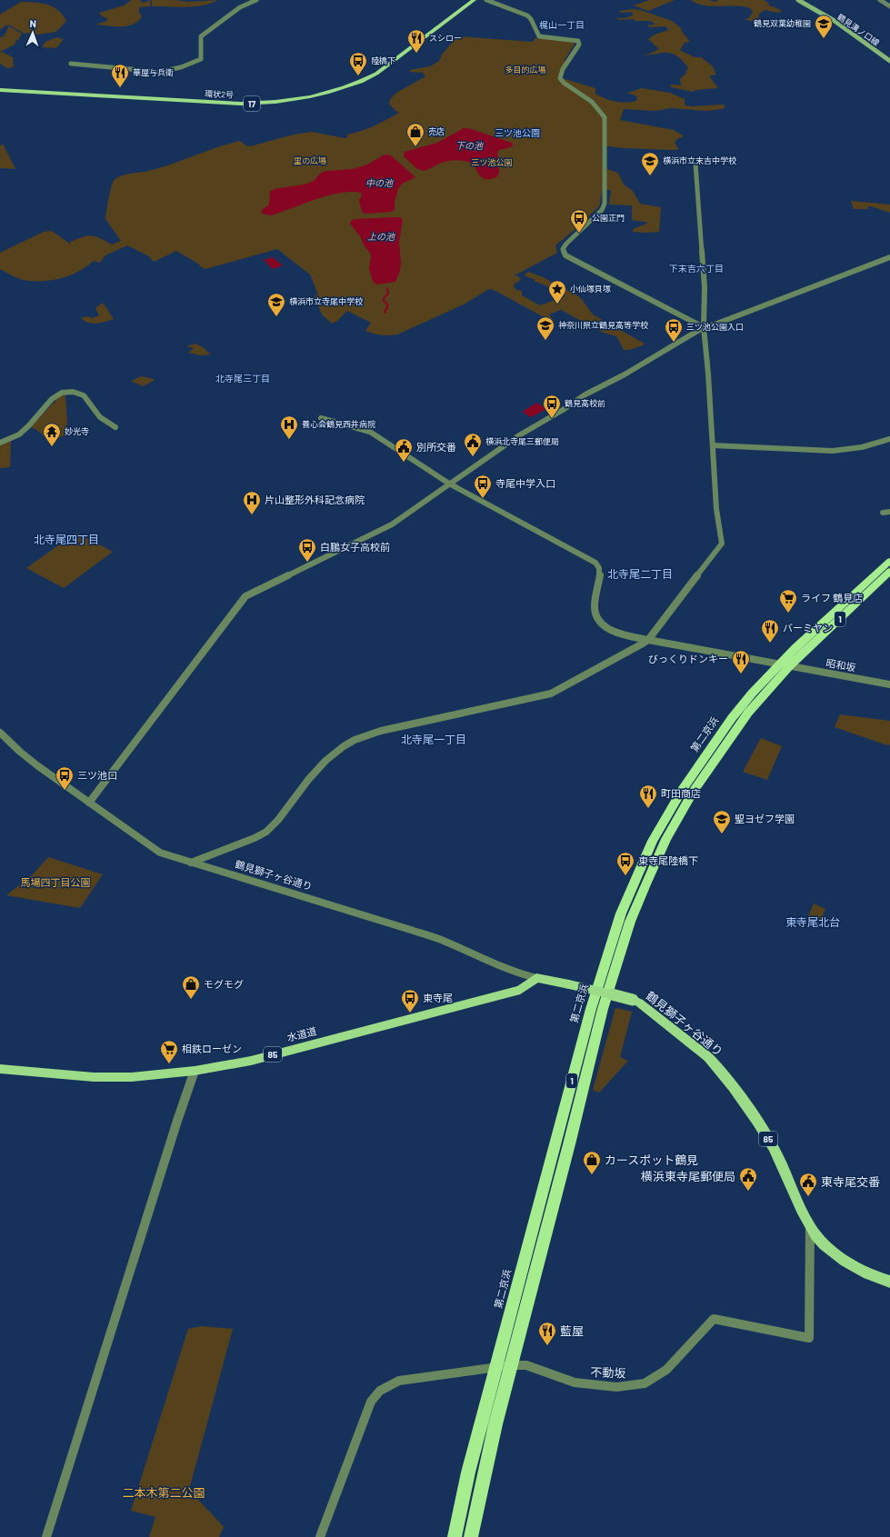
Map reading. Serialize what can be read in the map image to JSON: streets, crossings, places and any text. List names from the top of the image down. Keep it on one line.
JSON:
{"streets":{"highway":["1","第二京浜"],"main road":["鶴見溝ノ口線","環状2号","17","鶴見獅子ヶ谷通り","水道道","85"],"street":["昭和坂","不動坂"]},"crossings":[["昭和坂","第二京浜"],["第二京浜","不動坂"],["鶴見獅子ヶ谷通り","水道道"],["鶴見獅子ヶ谷通り","不動坂"]],"districts":["梶山一丁目","三ツ池公園","下末吉六丁目","北寺尾三丁目","北寺尾四丁目","北寺尾二丁目","北寺尾一丁目","東寺尾北台"],"water":["下の池","中の池","上の池"],"parks":["多目的広場","里の広場","三ツ池公園","馬場四丁目公園","二本木第二公園"],"places":{"school or university":["鶴見双葉幼稚園","横浜市立末吉中学校","横浜市立寺尾中学校","神奈川県立鶴見高等学校","聖ヨゼフ学園"],"restaurant":["スシロー","華屋与兵衛","バーミヤン","びっくりドンキー","町田商店","藍屋"],"bus stop":["陸橋下","公園正門","三ツ池公園入口","鶴見高校前","寺尾中学入口","白鵬女子高校前","三ツ池口","東寺尾陸橋下","東寺尾"],"shop":["売店","モグモグ","カースポット鶴見"],"place":["小仙塚貝塚"],"hospital":["養心会鶴見西井病院","片山整形外科記念病院"],"temple":["妙光寺"],"public building":["横浜北寺尾三郵便局","別所交番","横浜東寺尾郵便局","東寺尾交番"],"supermarket":["ライフ 鶴見店","相鉄ローゼン"]},"north":"top"}
